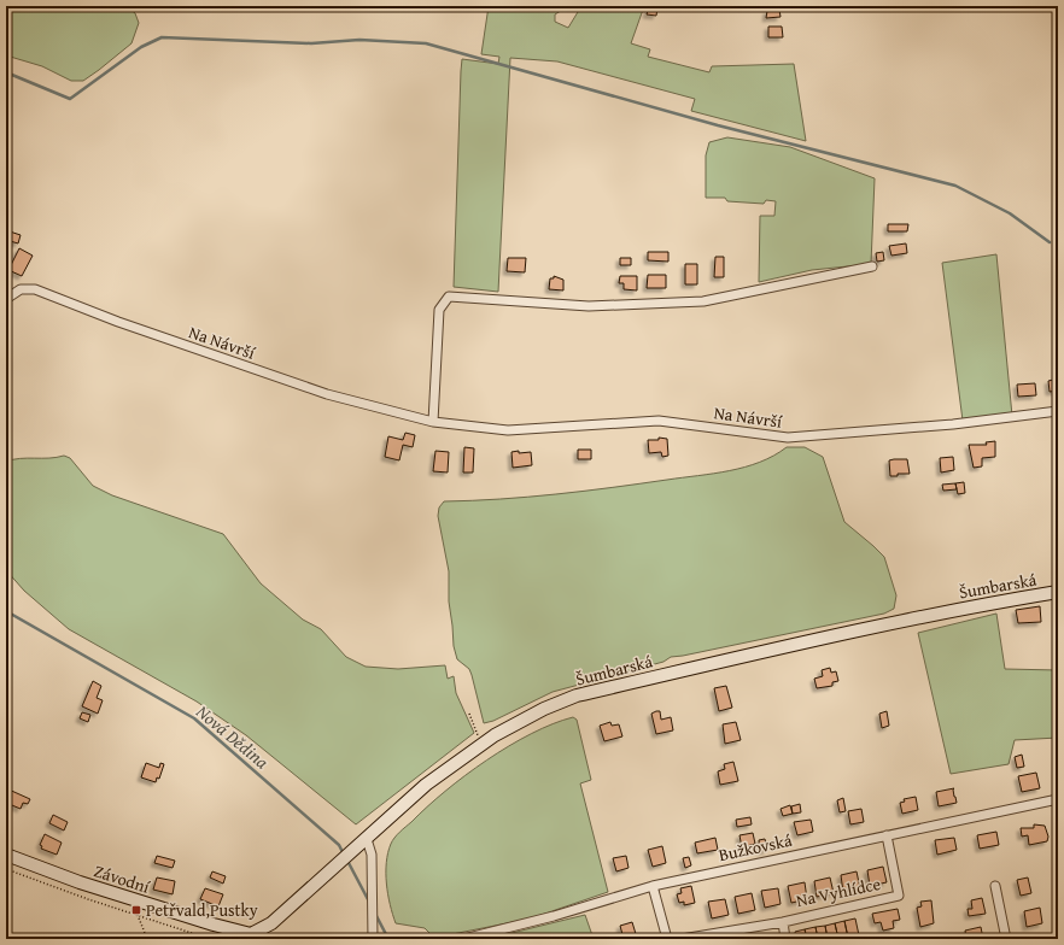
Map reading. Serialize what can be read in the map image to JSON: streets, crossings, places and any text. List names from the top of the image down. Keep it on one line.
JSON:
{"streets":{"street":["Na Návrší","Šumbarská","Bužkovská","Závodní","Na Vyhlídce"]},"crossings":[["Šumbarská","Závodní"],["Bužkovská","Na Vyhlídce"]],"water":["Nová Dědina"],"places":{"transit":["Petřvald,Pustky"]}}
